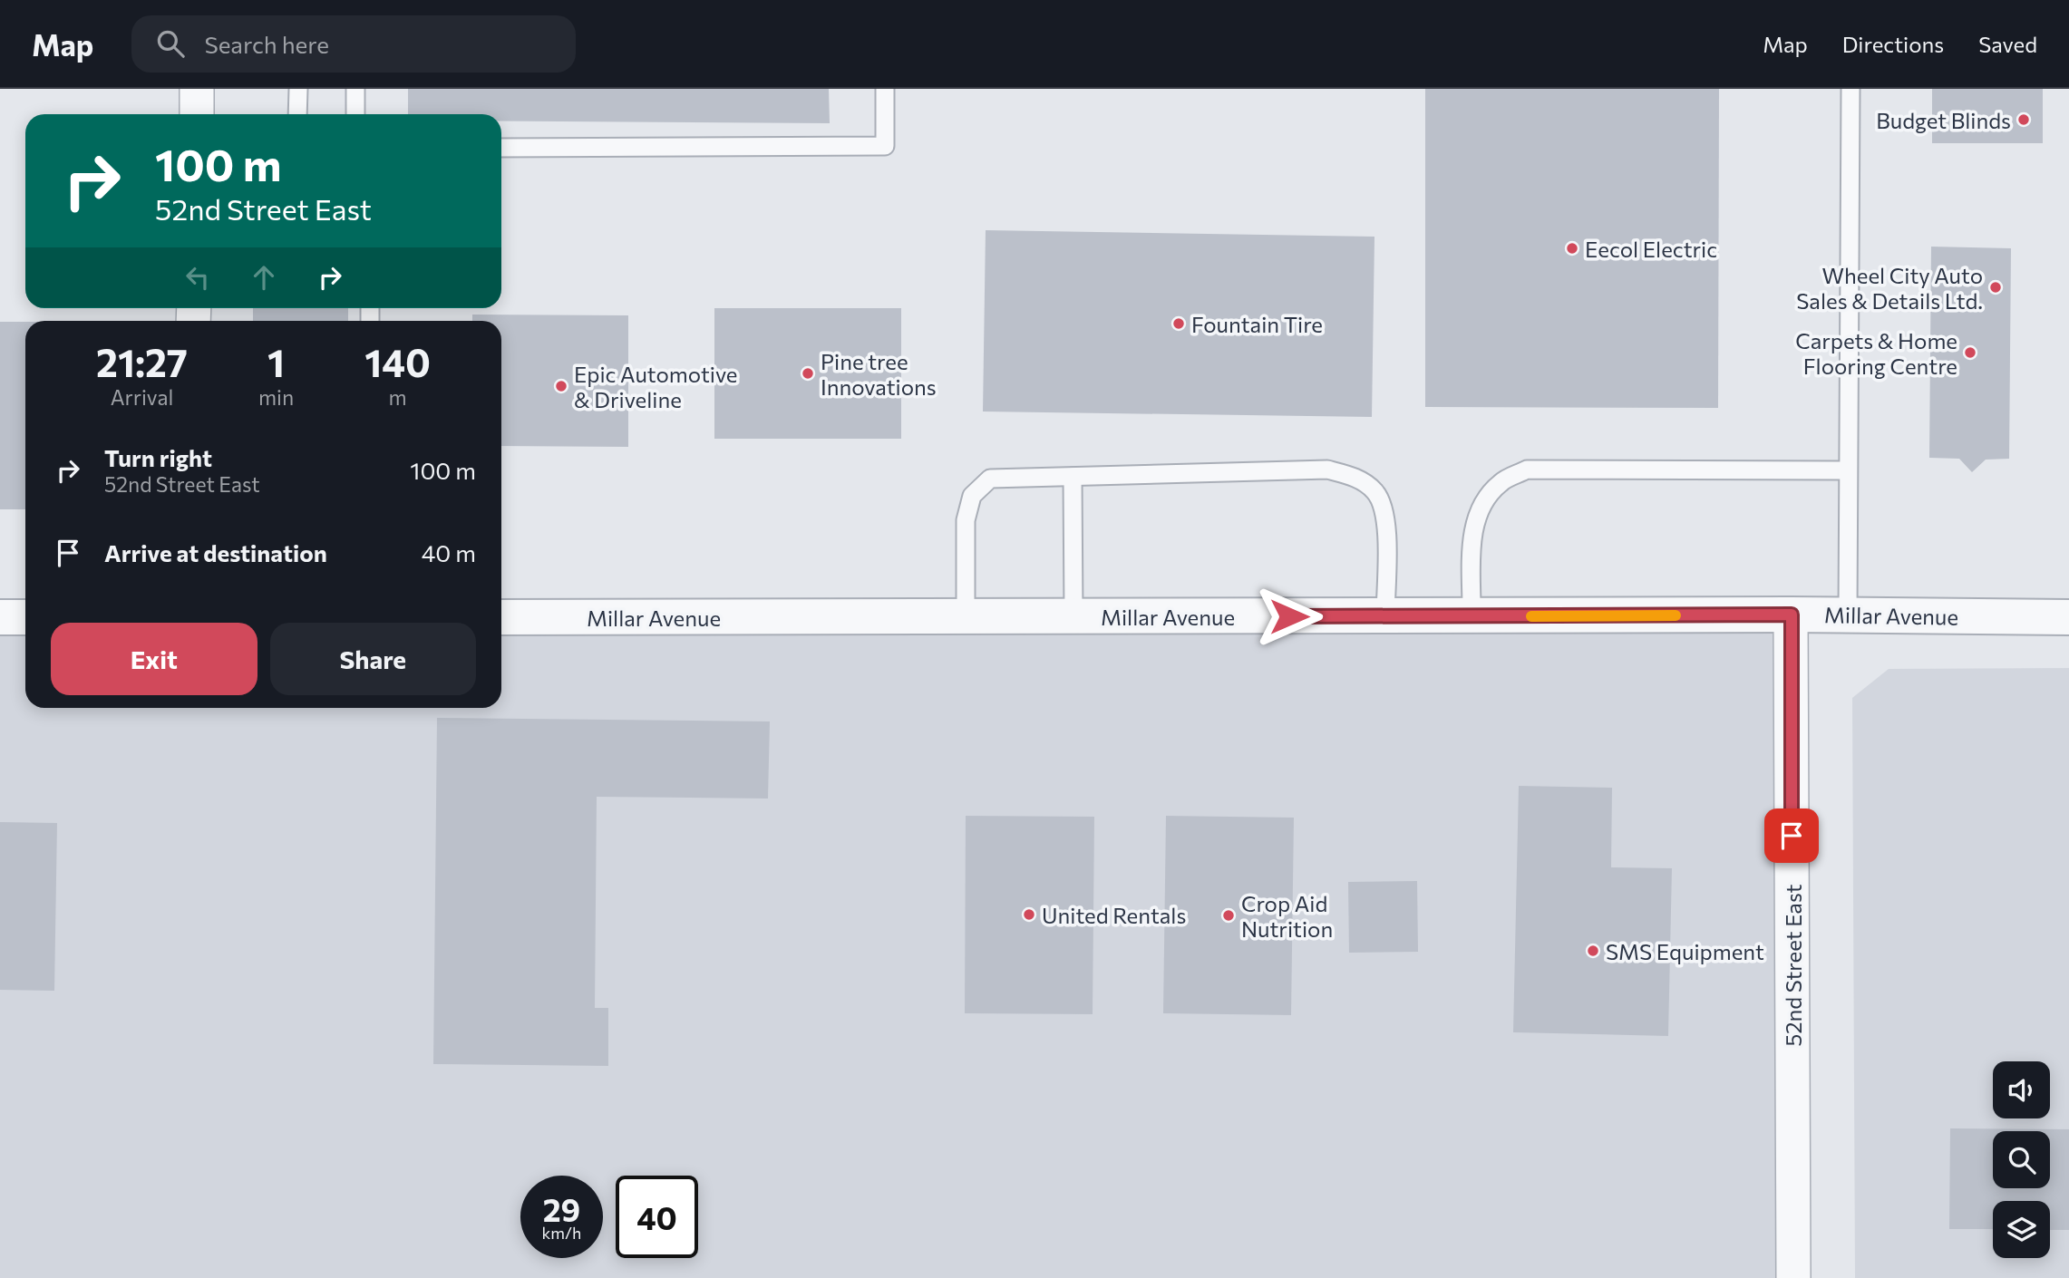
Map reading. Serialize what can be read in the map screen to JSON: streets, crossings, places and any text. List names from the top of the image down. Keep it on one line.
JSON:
{"streets":{"street":["Millar Avenue","52nd Street East"]},"crossings":[["Millar Avenue","52nd Street East"]],"places":["Budget Blinds","Eecol Electric","Wheel City Auto Sales & Details Ltd.","Fountain Tire","Carpets & Home Flooring Centre","Pine tree Innovations","Epic Automotive & Driveline","United Rentals","Crop Aid Nutrition","SMS Equipment"],"page":{"header":"Map","search":"Search here","nav":["Map","Directions","Saved"],"turn":["100 m","52nd Street East"],"eta":["21:27","Arrival","1","min","140","m"],"list":[{"name":"Turn right","note":"52nd Street East","value":"100 m"},{"name":"Arrive at destination","value":"40 m"}],"buttons":["Exit","Share"],"speed":"29 km/h","limit":"40"}}
